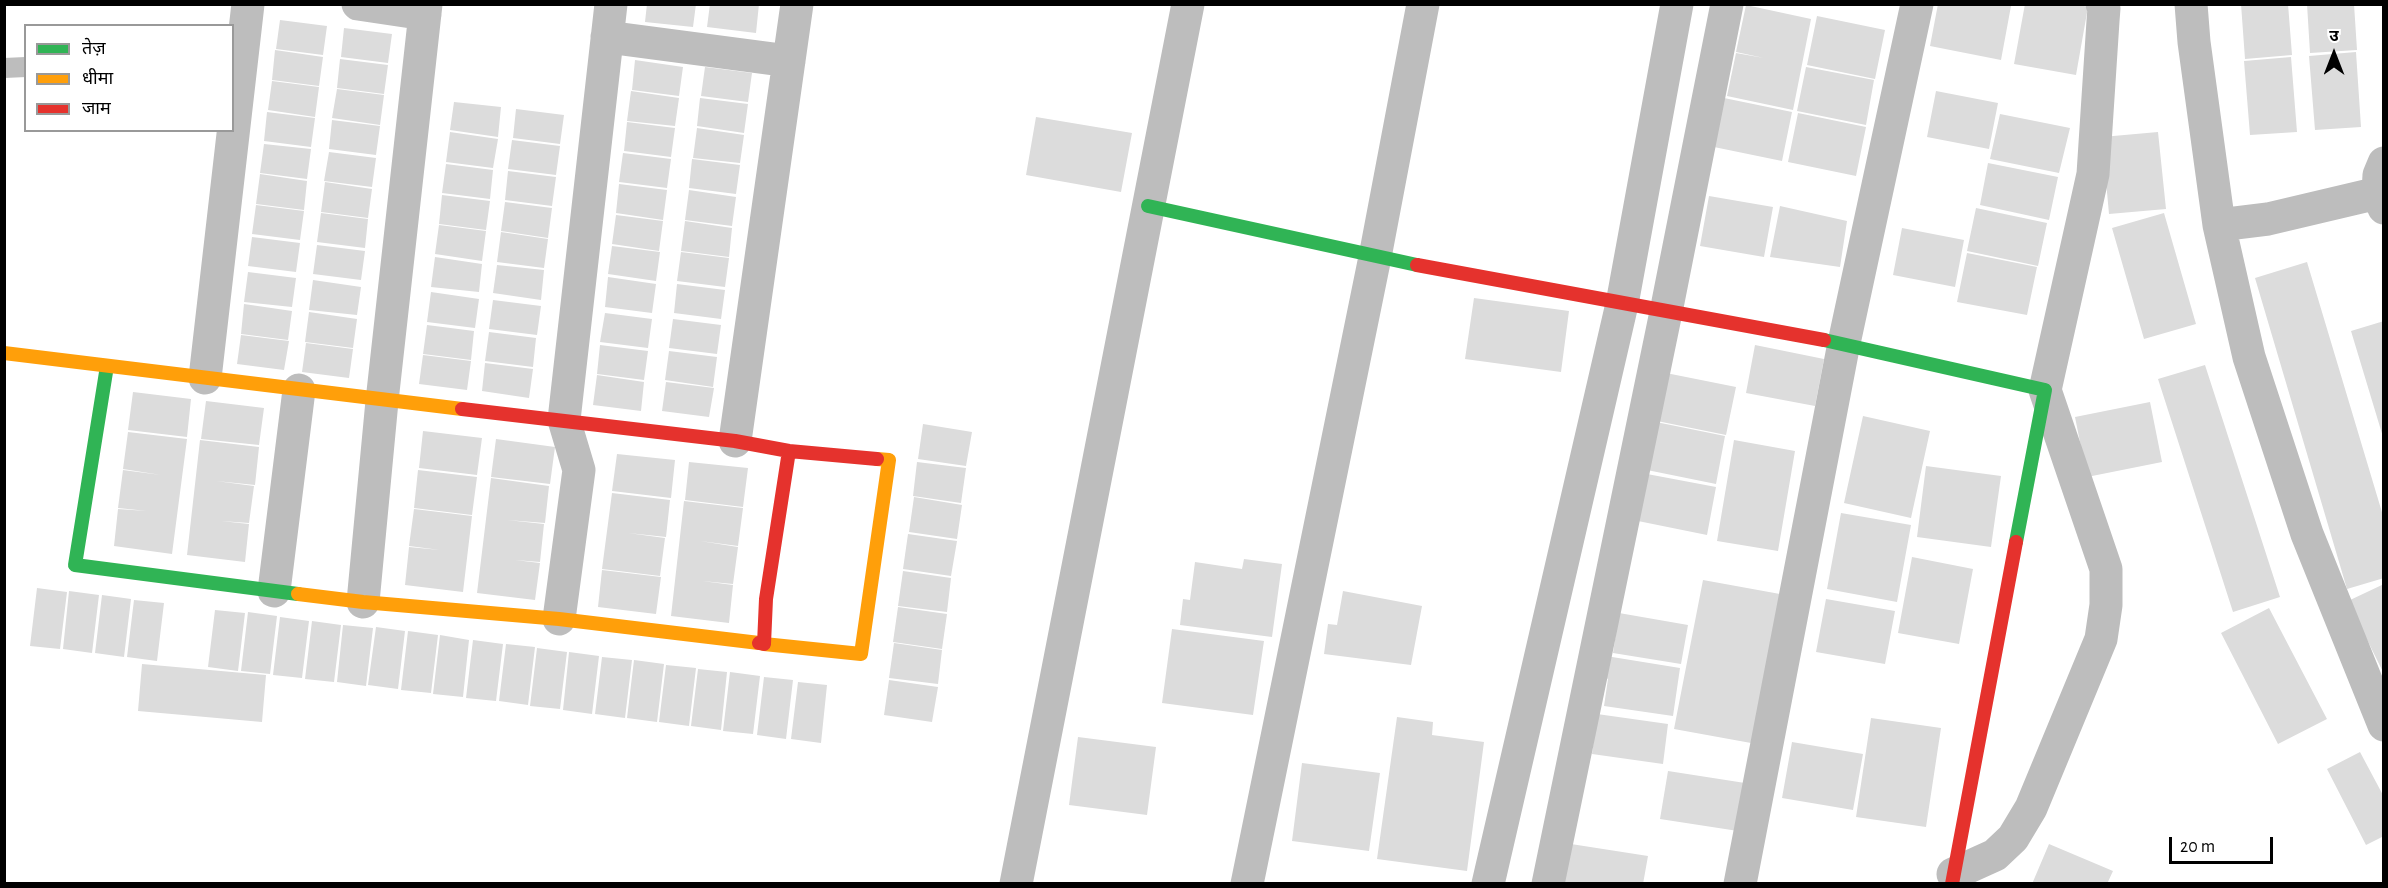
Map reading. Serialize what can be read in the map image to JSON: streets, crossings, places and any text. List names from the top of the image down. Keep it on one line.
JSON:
{"legend":["तेज़","धीमा","जाम"],"scale_bar":"20 m","north":"top"}
